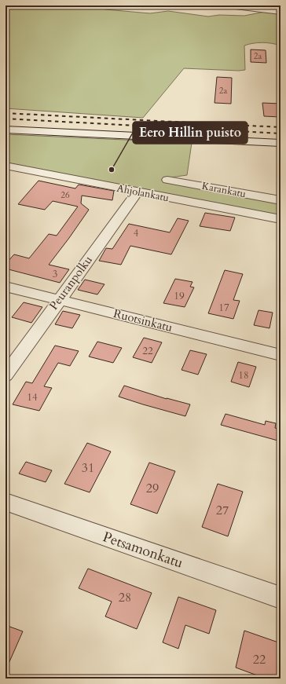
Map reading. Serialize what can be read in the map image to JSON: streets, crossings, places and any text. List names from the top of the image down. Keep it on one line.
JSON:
{"streets":{"street":["Karankatu","Ahjolankatu","Peuranpolku","Ruotsinkatu","Petsamonkatu"]},"crossings":[["Ahjolankatu","Peuranpolku"],["Peuranpolku","Ruotsinkatu"]],"places":["Eero Hillin puisto"],"house_numbers":["2a","2a","26","4","3","19","17","22","18","14","31","29","27","28","22"]}
